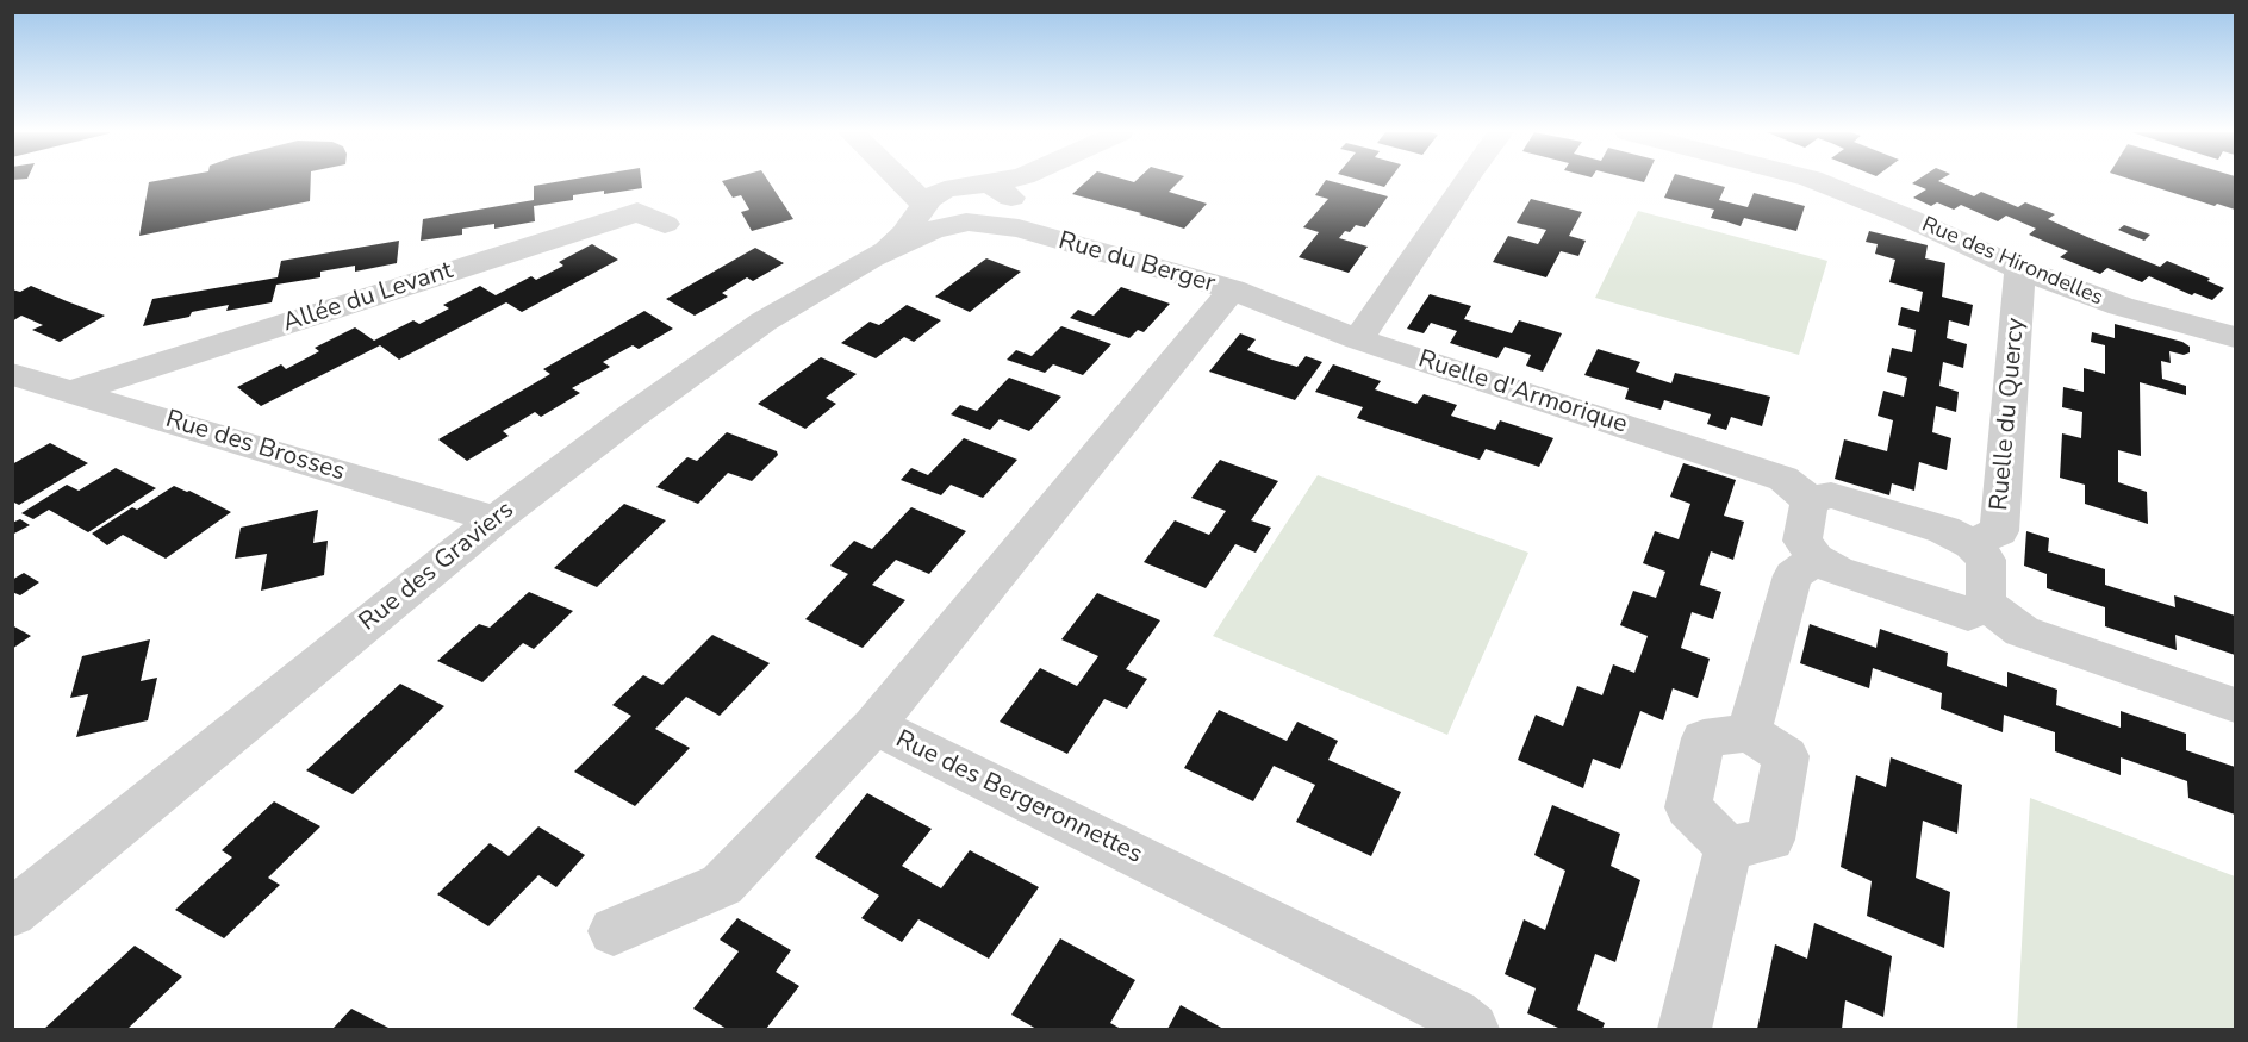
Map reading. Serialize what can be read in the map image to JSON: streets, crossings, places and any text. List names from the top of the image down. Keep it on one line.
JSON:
{"streets":{"street":["Rue des Hirondelles","Rue du Berger","Allée du Levant","Ruelle d'Armorique","Ruelle du Quercy","Rue des Brosses","Rue des Graviers","Rue des Bergeronnettes"]},"crossings":[["Rue des Hirondelles","Ruelle du Quercy"],["Rue du Berger","Ruelle d'Armorique"],["Rue du Berger","Rue des Graviers"],["Rue du Berger","Rue des Bergeronnettes"],["Allée du Levant","Rue des Brosses"],["Ruelle d'Armorique","Rue des Bergeronnettes"],["Rue des Brosses","Rue des Graviers"]]}
